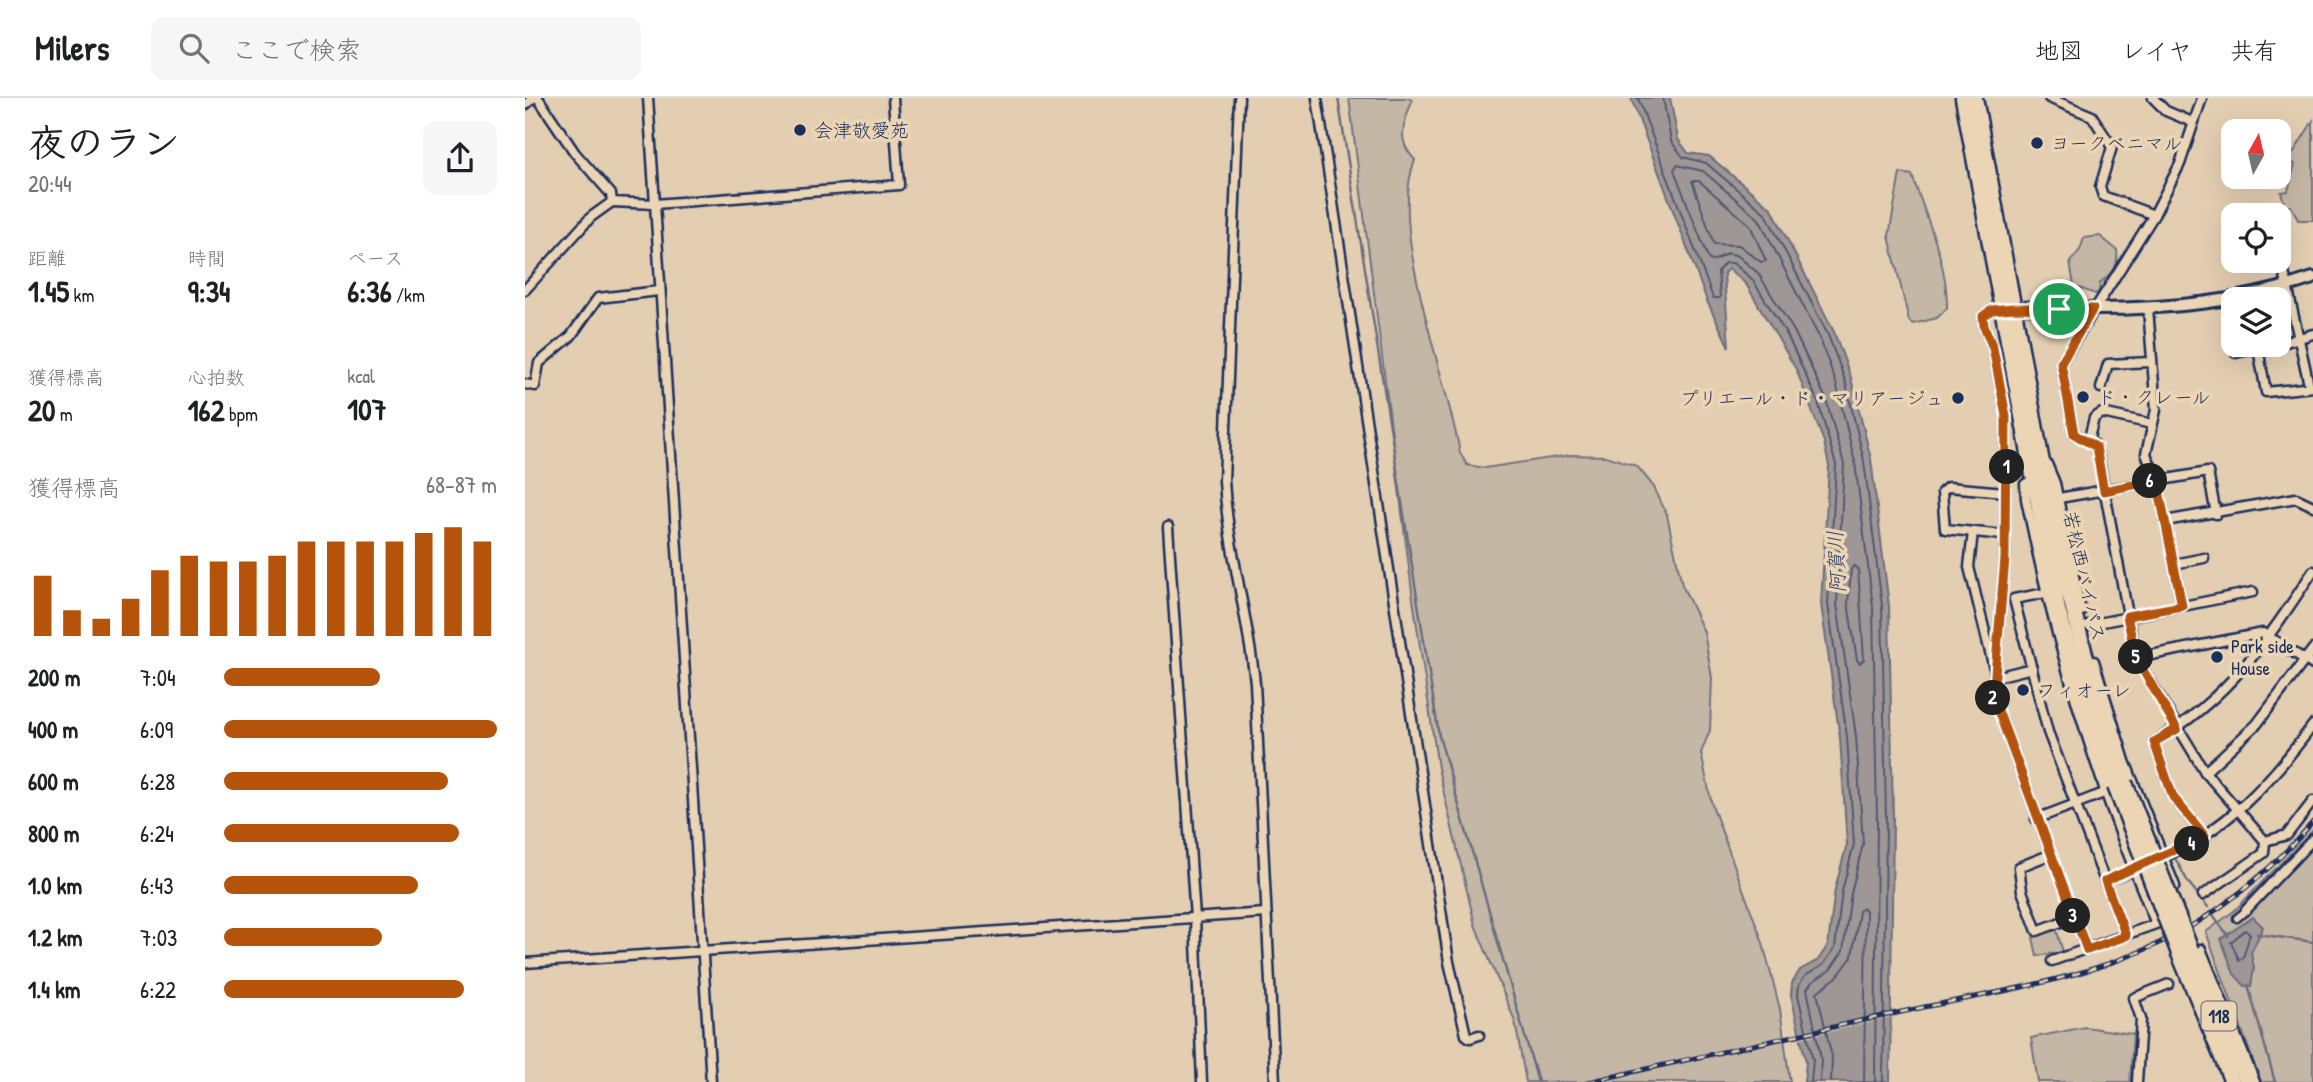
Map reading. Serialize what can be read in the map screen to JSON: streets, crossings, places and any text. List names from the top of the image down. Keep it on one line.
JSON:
{"streets":{"highway":["若松西バイパス","118"]},"water":["阿賀川"],"places":["会津敬愛苑","ヨークベニマル","ド・クレール","プリエール・ド・マリアージュ","Park side House","フィオーレ"],"north":"top","page":{"header":"Milers","search":"ここで検索","nav":["地図","レイヤ","共有"],"heading":["夜のラン","20:44"],"stats":[["距離","1.45 km"],["時間","9:34"],["ペース","6:36 /km"],["獲得標高","20 m"],["心拍数","162 bpm"],["kcal","107"]],"pins":["1","6","5","2","4","3"],"chart":["獲得標高","68–87 m"],"list":[{"name":"200 m","note":"7:04"},{"name":"400 m","note":"6:09"},{"name":"600 m","note":"6:28"},{"name":"800 m","note":"6:24"},{"name":"1.0 km","note":"6:43"},{"name":"1.2 km","note":"7:03"},{"name":"1.4 km","note":"6:22"}]}}
